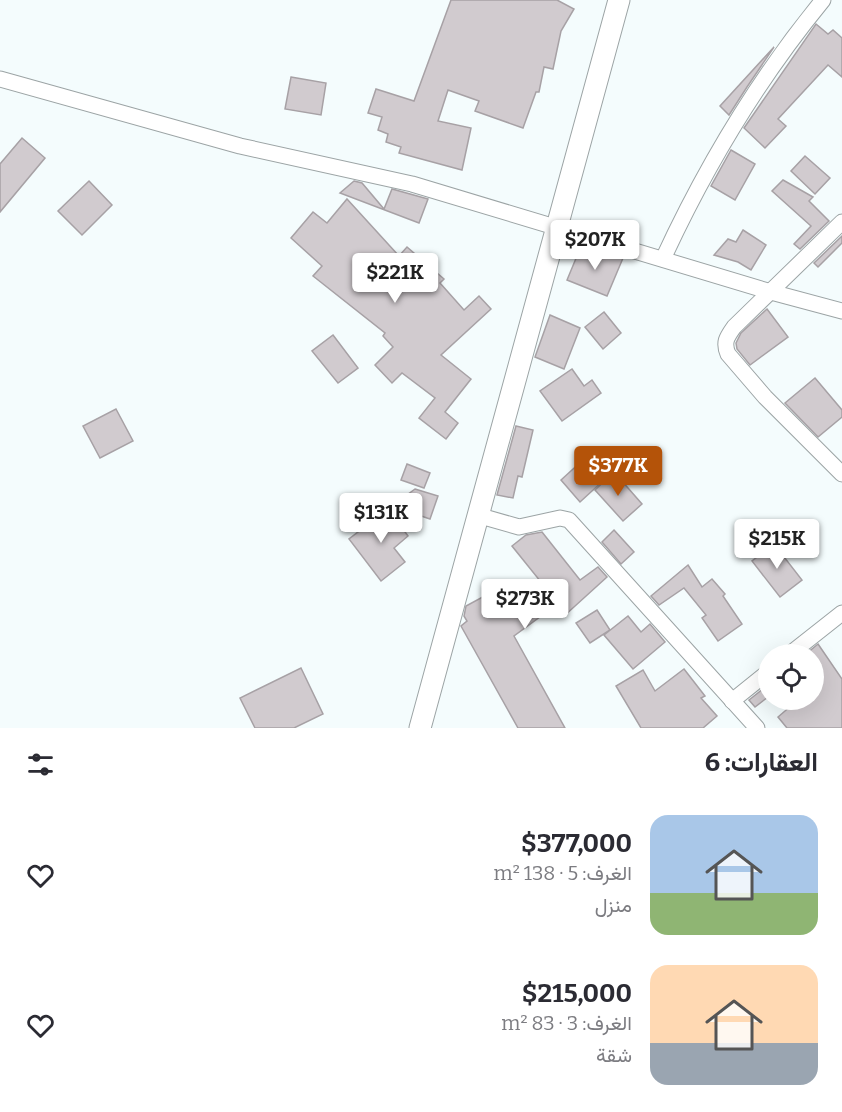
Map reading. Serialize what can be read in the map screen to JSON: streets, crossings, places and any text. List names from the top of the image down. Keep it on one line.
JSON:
{"page":{"price":["$207K","$221K","$377K","$131K","$215K","$273K"],"heading":"العقارات: 6","list":[{"name":"$377,000","note":"الغرف: 5 · 138 m² · منزل"},{"name":"$215,000","note":"الغرف: 3 · 83 m² · شقة"}]}}
